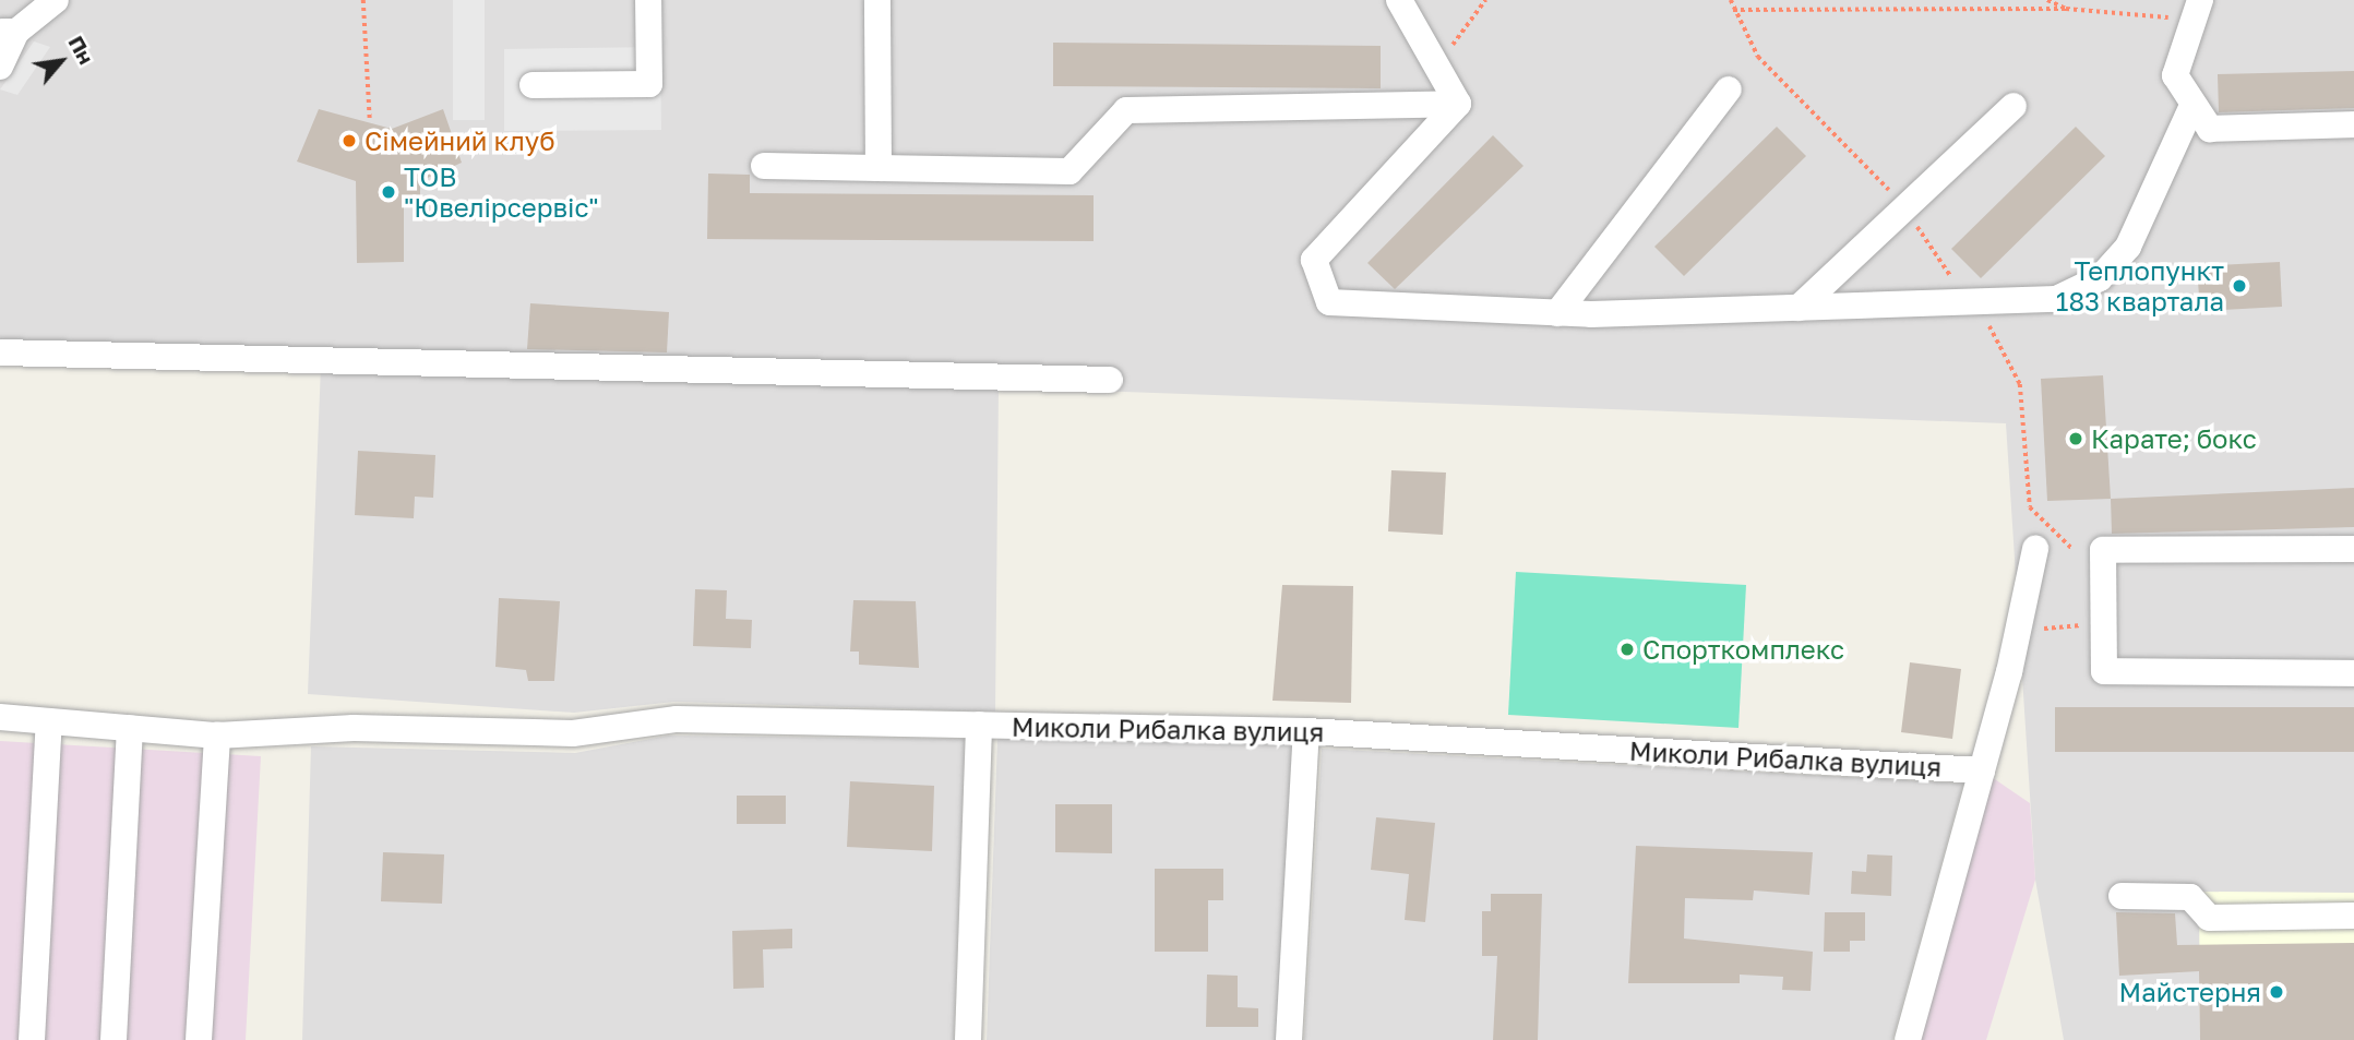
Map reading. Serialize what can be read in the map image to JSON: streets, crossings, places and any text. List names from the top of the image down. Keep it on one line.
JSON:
{"streets":{"street":["Миколи Рибалка вулиця"]},"places":["Сімейний клуб","ТОВ \"Ювелірсервіс\"","Теплопункт 183 квартала","Карате; бокс","Спорткомплекс","Майстерня"],"north":"top right"}
